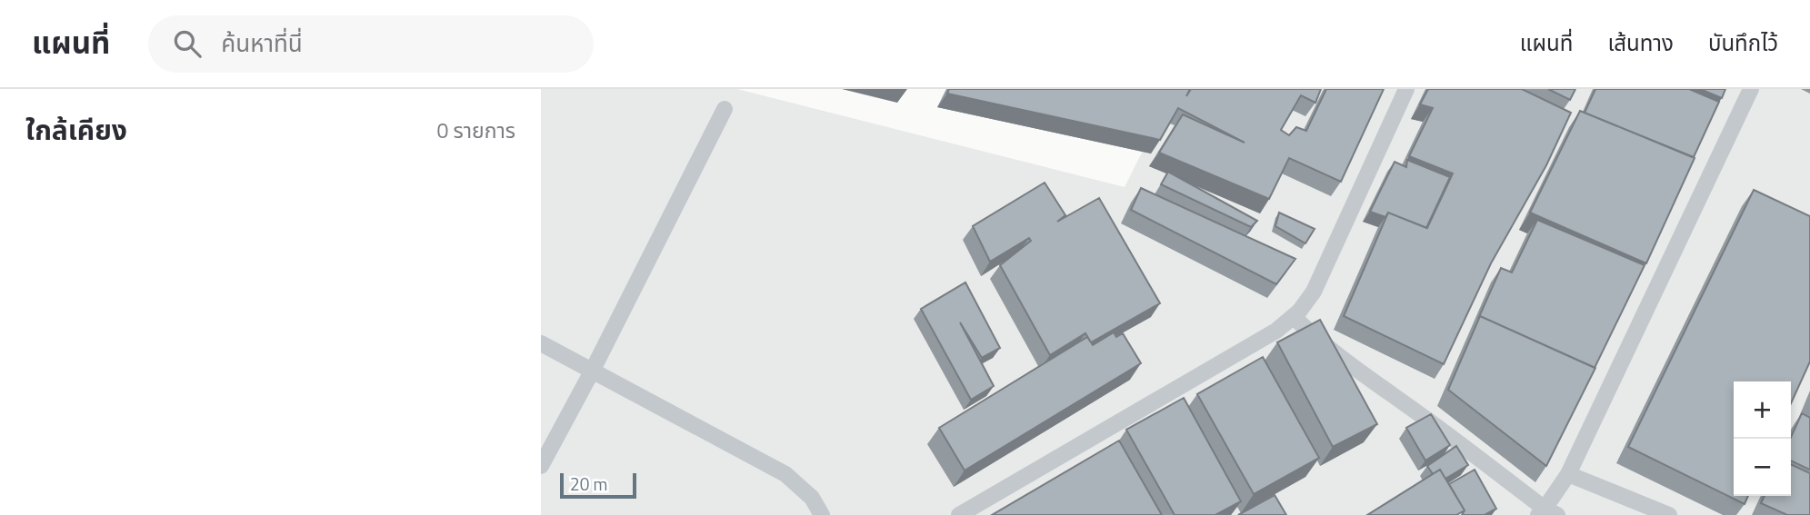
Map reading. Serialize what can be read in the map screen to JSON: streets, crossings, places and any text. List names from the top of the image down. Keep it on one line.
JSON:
{"scale_bar":"20 m","page":{"header":"แผนที่","search":"ค้นหาที่นี่","nav":["แผนที่","เส้นทาง","บันทึกไว้"],"heading":["ใกล้เคียง","0 รายการ"],"map_buttons":["+","−"],"scale":"20 m"}}
